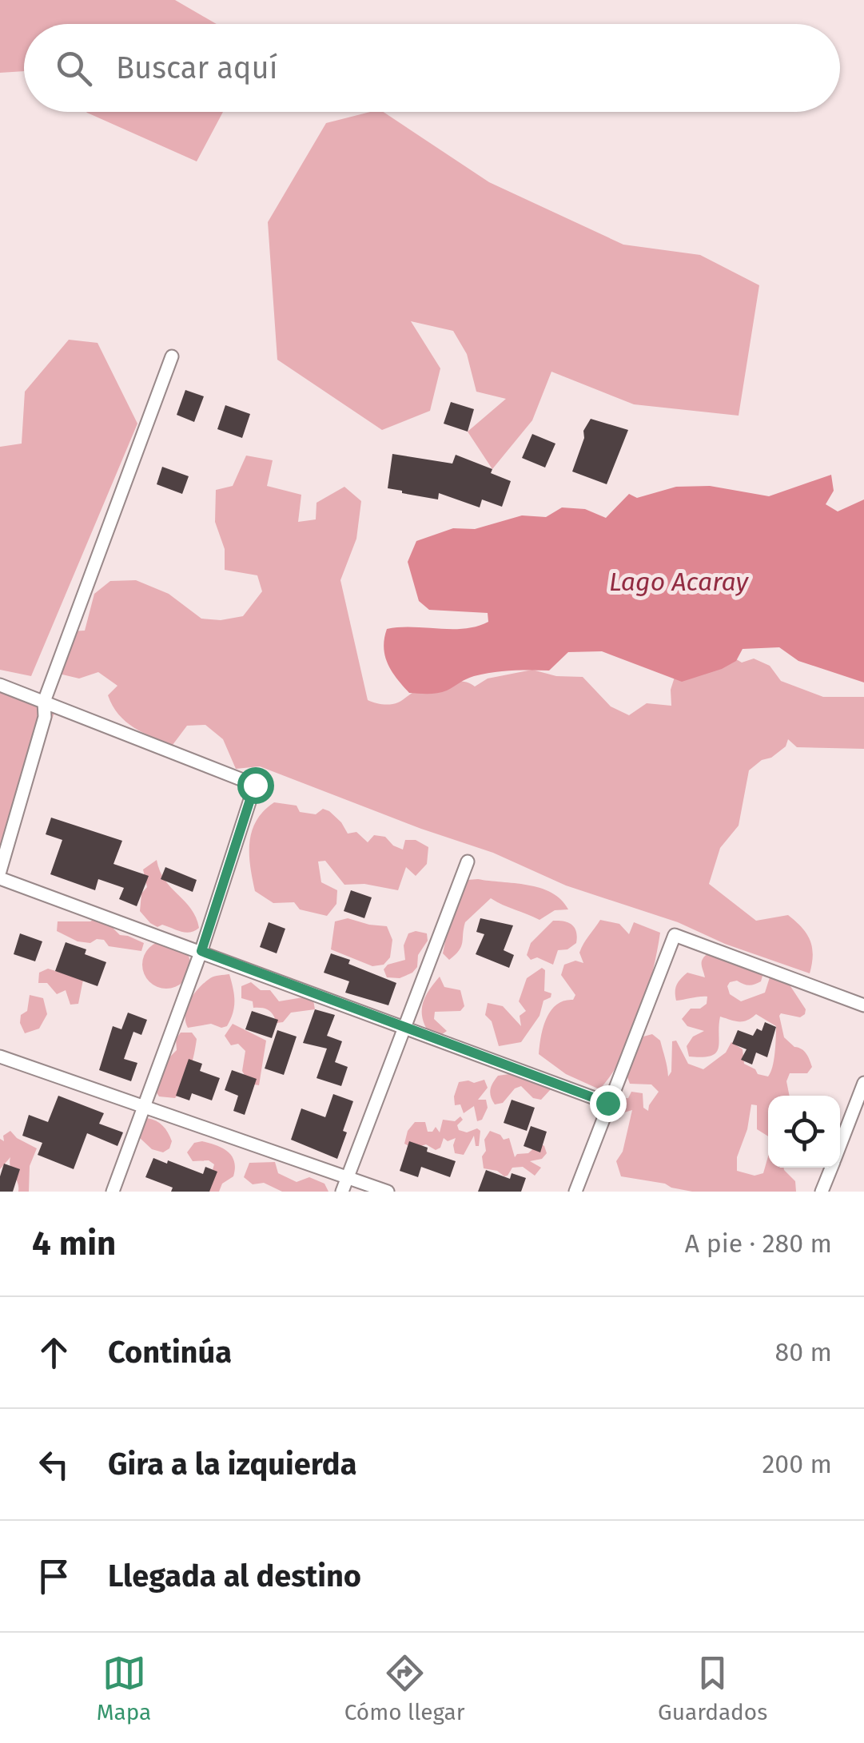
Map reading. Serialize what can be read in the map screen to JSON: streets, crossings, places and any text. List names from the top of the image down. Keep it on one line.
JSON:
{"water":["Lago Acaray"],"page":{"search":"Buscar aquí","heading":["4 min","A pie · 280 m"],"list":[["Continúa","80 m"],["Gira a la izquierda","200 m"],"Llegada al destino"],"nav":["Mapa","Cómo llegar","Guardados"]}}
